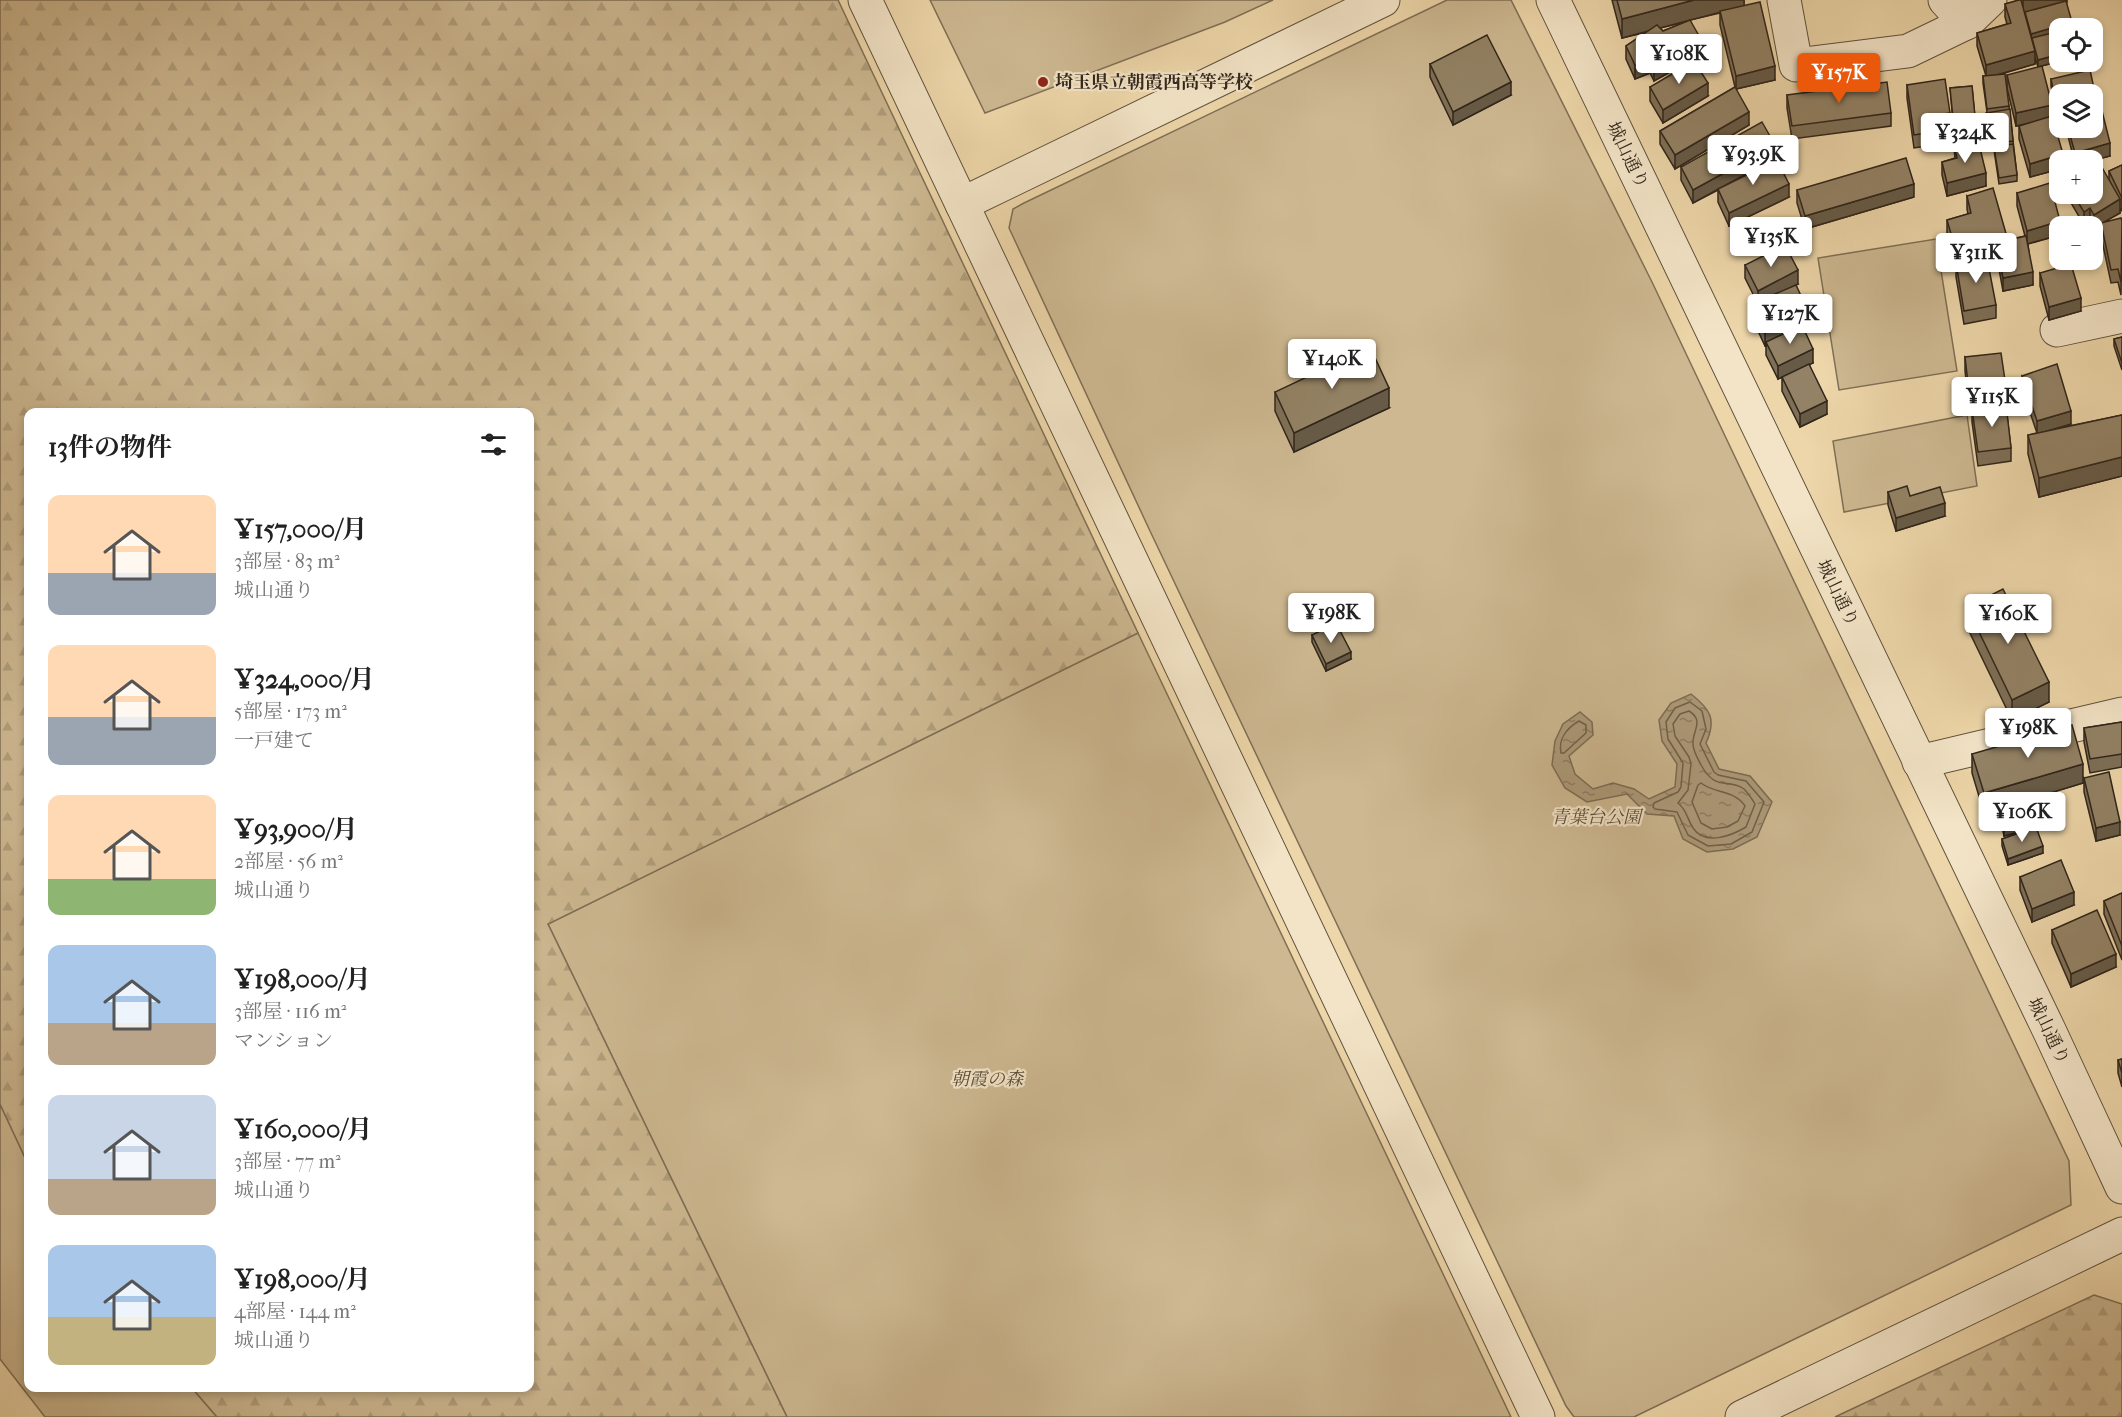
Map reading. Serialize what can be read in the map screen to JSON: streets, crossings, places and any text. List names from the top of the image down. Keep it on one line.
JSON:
{"streets":{"street":["城山通り"]},"parks":["青葉台公園","朝霞の森"],"places":["埼玉県立朝霞西高等学校"],"page":{"map_buttons":["+","−"],"price":["¥108K","¥157K","¥324K","¥93.9K","¥135K","¥311K","¥127K","¥140K","¥115K","¥198K","¥160K","¥198K","¥106K"],"heading":"13件の物件","list":[{"name":"¥157,000/月","note":"3部屋 · 83 m² · 城山通り"},{"name":"¥324,000/月","note":"5部屋 · 173 m² · 一戸建て"},{"name":"¥93,900/月","note":"2部屋 · 56 m² · 城山通り"},{"name":"¥198,000/月","note":"3部屋 · 116 m² · マンション"},{"name":"¥160,000/月","note":"3部屋 · 77 m² · 城山通り"},{"name":"¥198,000/月","note":"4部屋 · 144 m² · 城山通り"}]}}
